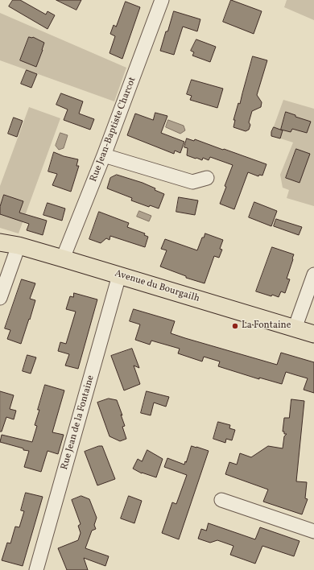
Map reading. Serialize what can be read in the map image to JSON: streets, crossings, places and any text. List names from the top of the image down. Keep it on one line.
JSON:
{"streets":{"main road":["Avenue du Bourgailh"],"street":["Rue Jean-Baptiste Charcot","Rue Jean de la Fontaine"]},"crossings":[["Rue Jean-Baptiste Charcot","Avenue du Bourgailh"],["Avenue du Bourgailh","Rue Jean de la Fontaine"]],"places":["La Fontaine"]}
